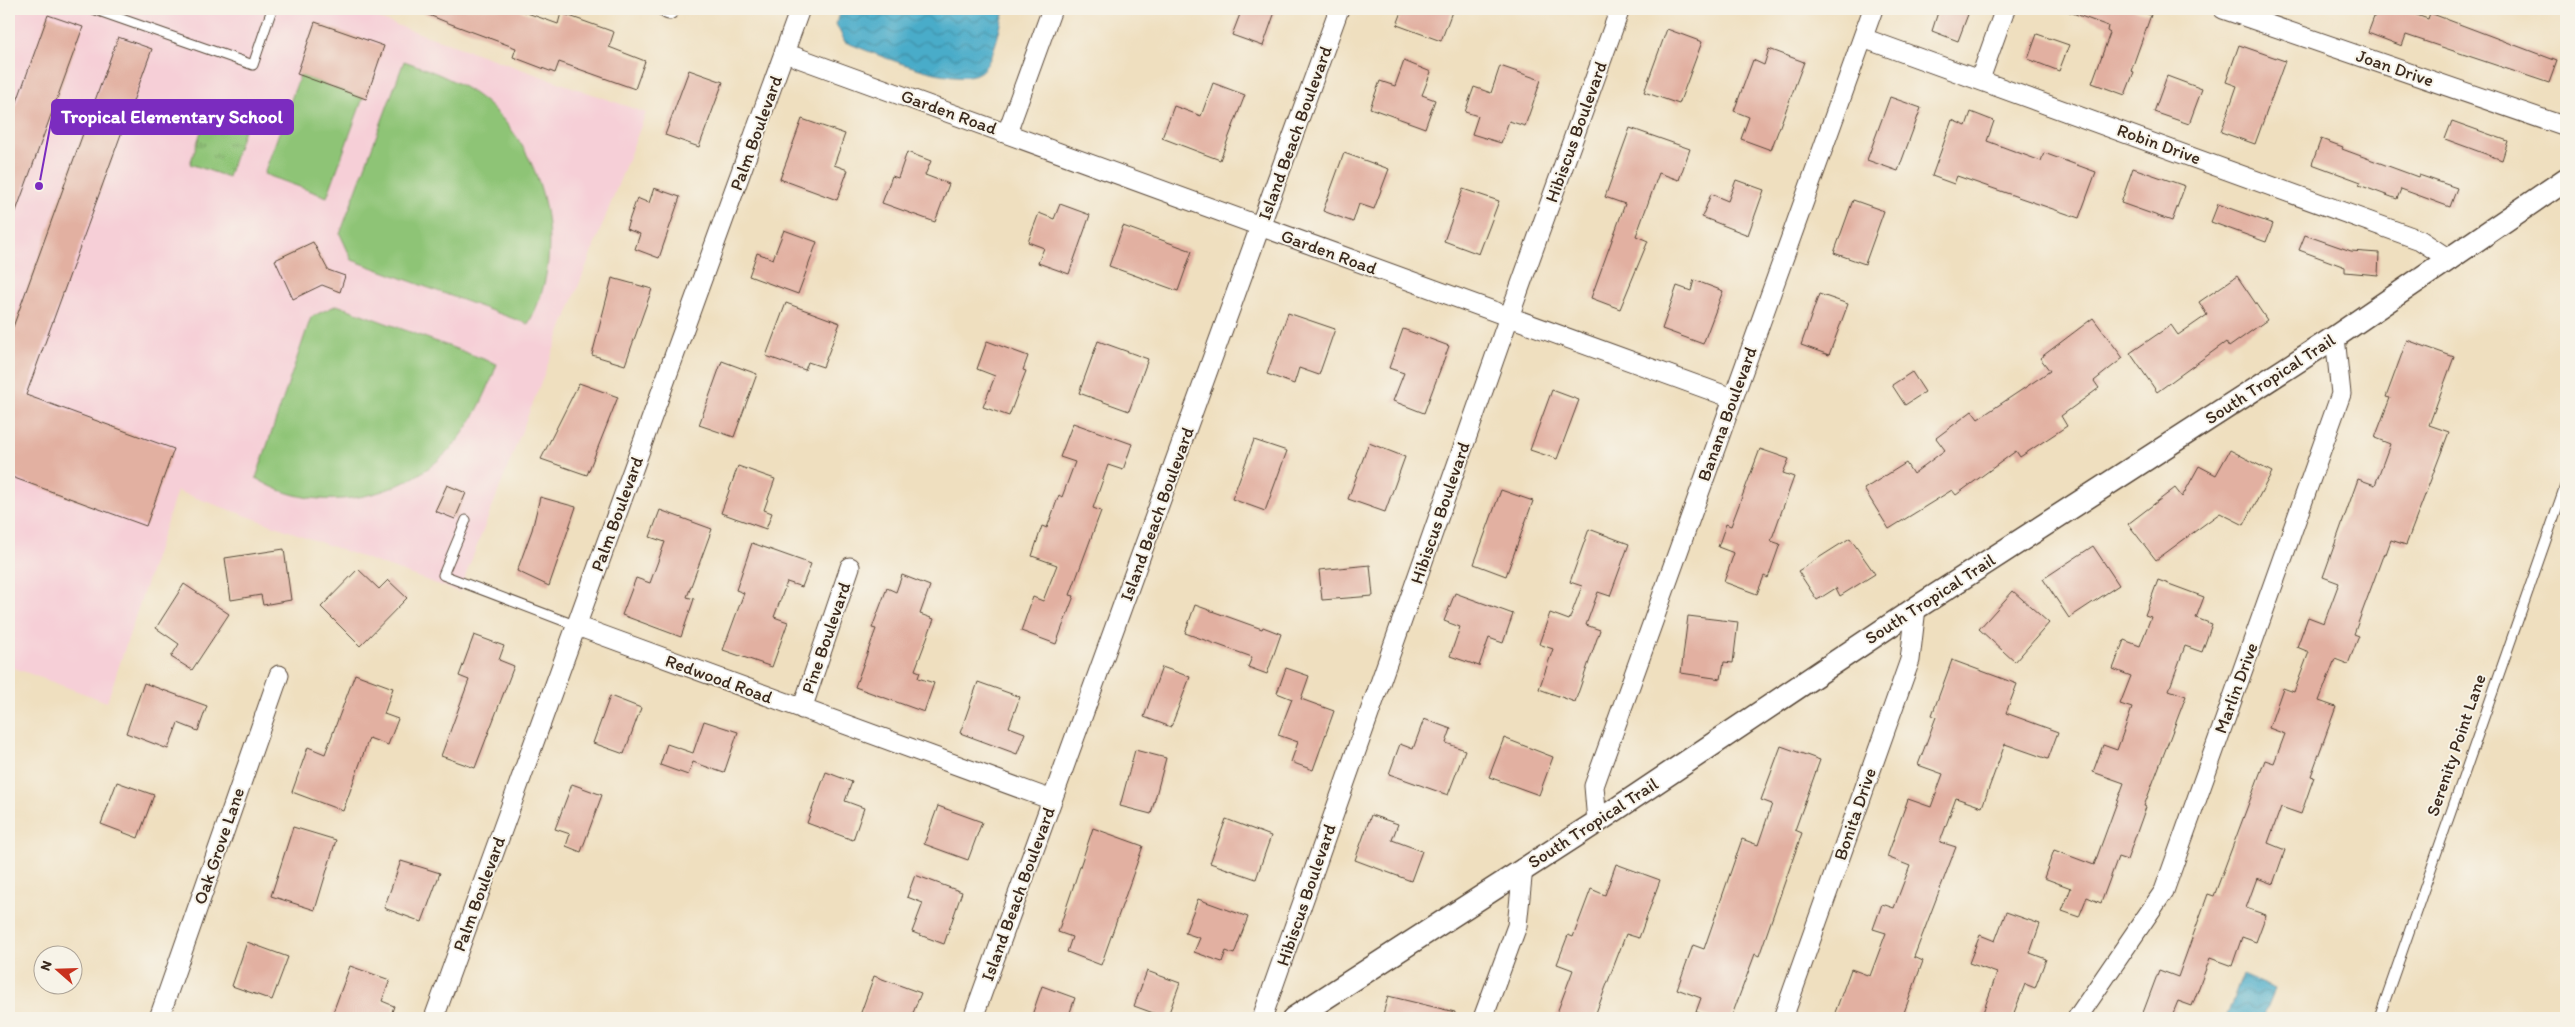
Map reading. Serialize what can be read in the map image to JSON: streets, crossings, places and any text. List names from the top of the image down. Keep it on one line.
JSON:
{"streets":{"street":["Joan Drive","Garden Road","Hibiscus Boulevard","Palm Boulevard","Island Beach Boulevard","Robin Drive","South Tropical Trail","Banana Boulevard","Pine Boulevard","Redwood Road","Marlin Drive","Bonita Drive","Oak Grove Lane"],"lane":["Serenity Point Lane"]},"crossings":[["Garden Road","Hibiscus Boulevard"],["Garden Road","Palm Boulevard"],["Garden Road","Island Beach Boulevard"],["Garden Road","Banana Boulevard"],["Palm Boulevard","Redwood Road"],["Island Beach Boulevard","Redwood Road"],["Robin Drive","South Tropical Trail"],["Robin Drive","Banana Boulevard"],["South Tropical Trail","Banana Boulevard"],["South Tropical Trail","Marlin Drive"],["South Tropical Trail","Bonita Drive"],["Pine Boulevard","Redwood Road"]],"places":["Tropical Elementary School"],"north":"left"}
